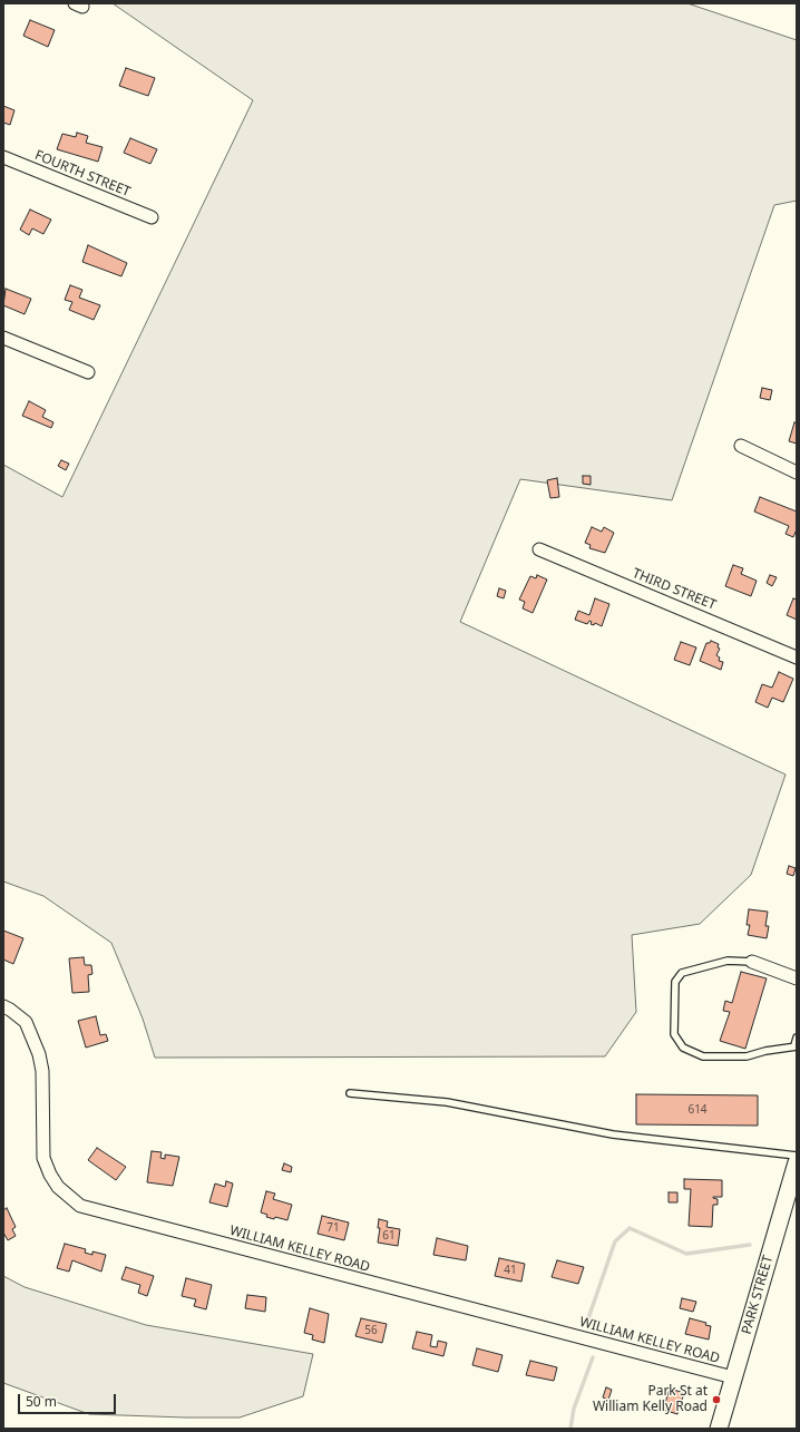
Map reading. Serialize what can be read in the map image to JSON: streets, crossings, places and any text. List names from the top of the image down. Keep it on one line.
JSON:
{"streets":{"main road":["PARK STREET"],"street":["FOURTH STREET","THIRD STREET","WILLIAM KELLEY ROAD"]},"crossings":[["WILLIAM KELLEY ROAD","PARK STREET"]],"places":["Park St at William Kelly Road"],"house_numbers":["614","71","61","41","56"],"scale_bar":"50 m"}
